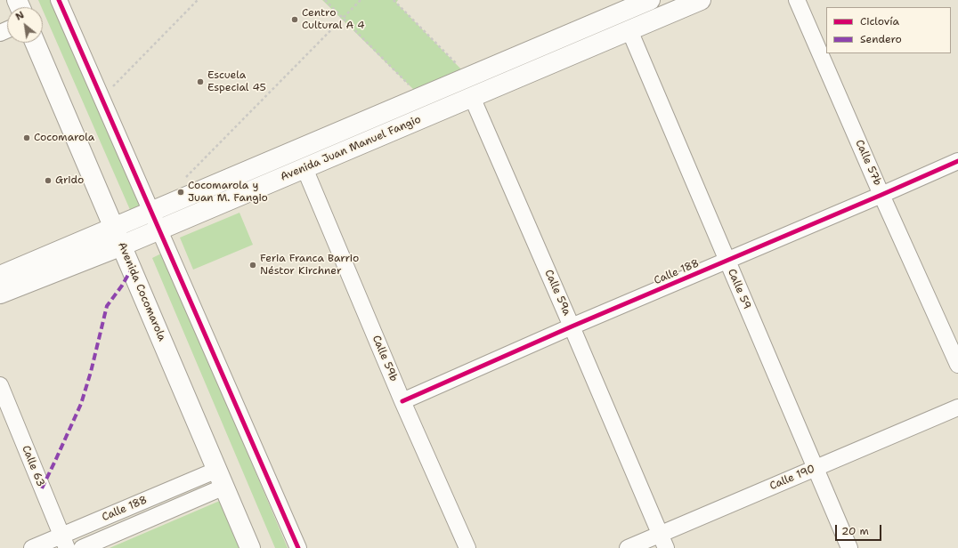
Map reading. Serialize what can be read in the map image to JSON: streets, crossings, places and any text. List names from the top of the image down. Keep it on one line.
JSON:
{"streets":{"main road":["Avenida Juan Manuel Fangio","Avenida Cocomarola"],"street":["Calle 57b","Calle 188","Calle 59","Calle 59a","Calle 59b","Calle 63","Calle 190"]},"crossings":[["Avenida Juan Manuel Fangio","Calle 59"],["Avenida Juan Manuel Fangio","Avenida Cocomarola"],["Avenida Juan Manuel Fangio","Calle 59a"],["Avenida Juan Manuel Fangio","Calle 59b"],["Calle 57b","Calle 188"],["Calle 188","Calle 59"],["Calle 188","Avenida Cocomarola"],["Calle 188","Calle 59a"],["Calle 188","Calle 59b"],["Calle 188","Calle 63"],["Calle 59","Calle 190"],["Calle 59a","Calle 190"]],"places":["Centro Cultural A 4","Escuela Especial 45","Cocomarola","Grido","Cocomarola y Juan M. Fangio","Feria Franca Barrio Néstor Kirchner"],"legend":["Ciclovía","Sendero"],"scale_bar":"20 m","north":"top left"}
